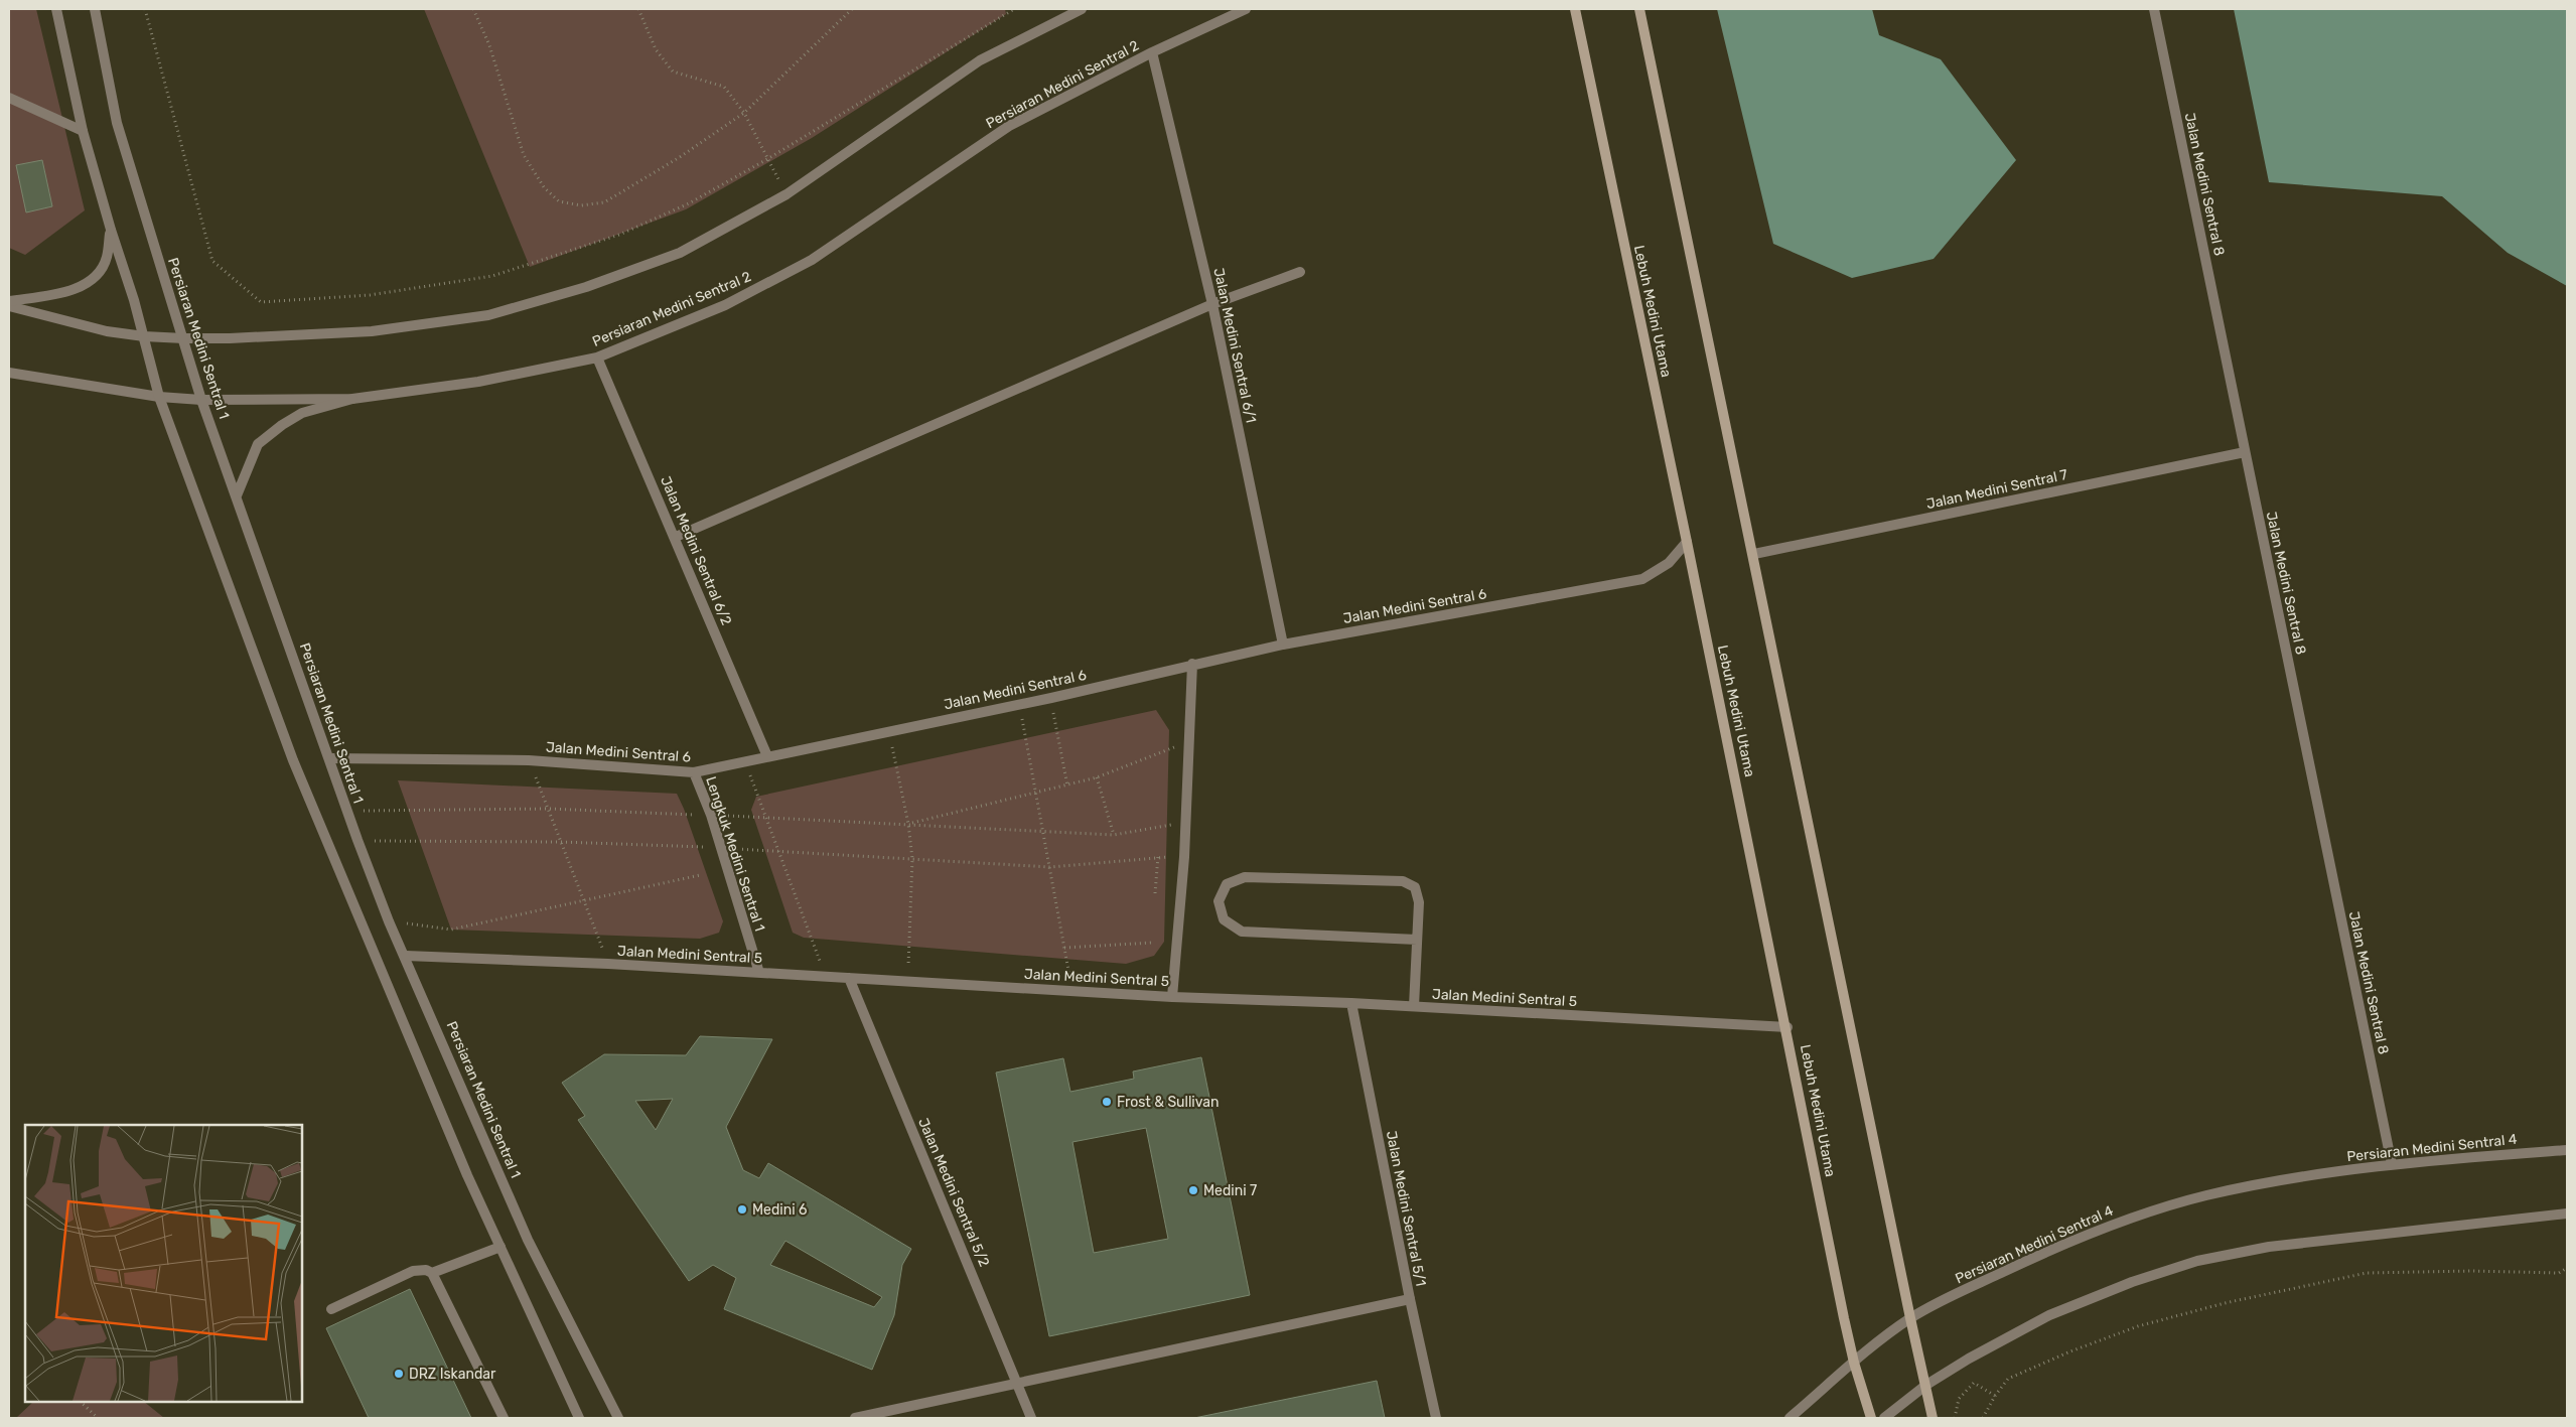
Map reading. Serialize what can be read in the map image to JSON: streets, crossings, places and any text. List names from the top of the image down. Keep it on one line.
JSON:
{"streets":{"main road":["Lebuh Medini Utama"],"street":["Persiaran Medini Sentral 2","Jalan Medini Sentral 8","Persiaran Medini Sentral 1","Jalan Medini Sentral 6/1","Jalan Medini Sentral 7","Jalan Medini Sentral 6/2","Jalan Medini Sentral 6","Lengkuk Medini Sentral 1","Jalan Medini Sentral 5","Persiaran Medini Sentral 4","Jalan Medini Sentral 5/2","Jalan Medini Sentral 5/1"]},"crossings":[["Persiaran Medini Sentral 2","Persiaran Medini Sentral 1"],["Persiaran Medini Sentral 2","Jalan Medini Sentral 6/1"],["Persiaran Medini Sentral 2","Jalan Medini Sentral 6/2"],["Jalan Medini Sentral 8","Jalan Medini Sentral 7"],["Jalan Medini Sentral 8","Persiaran Medini Sentral 4"],["Lebuh Medini Utama","Jalan Medini Sentral 6"],["Lebuh Medini Utama","Jalan Medini Sentral 5"],["Lebuh Medini Utama","Persiaran Medini Sentral 4"],["Persiaran Medini Sentral 1","Jalan Medini Sentral 6"],["Persiaran Medini Sentral 1","Jalan Medini Sentral 5"],["Jalan Medini Sentral 6/1","Jalan Medini Sentral 6"],["Jalan Medini Sentral 6/2","Jalan Medini Sentral 6"],["Jalan Medini Sentral 6","Lengkuk Medini Sentral 1"],["Lengkuk Medini Sentral 1","Jalan Medini Sentral 5"],["Jalan Medini Sentral 5","Jalan Medini Sentral 5/2"],["Jalan Medini Sentral 5","Jalan Medini Sentral 5/1"]],"places":["Frost & Sullivan","Medini 7","Medini 6","DRZ Iskandar"]}
